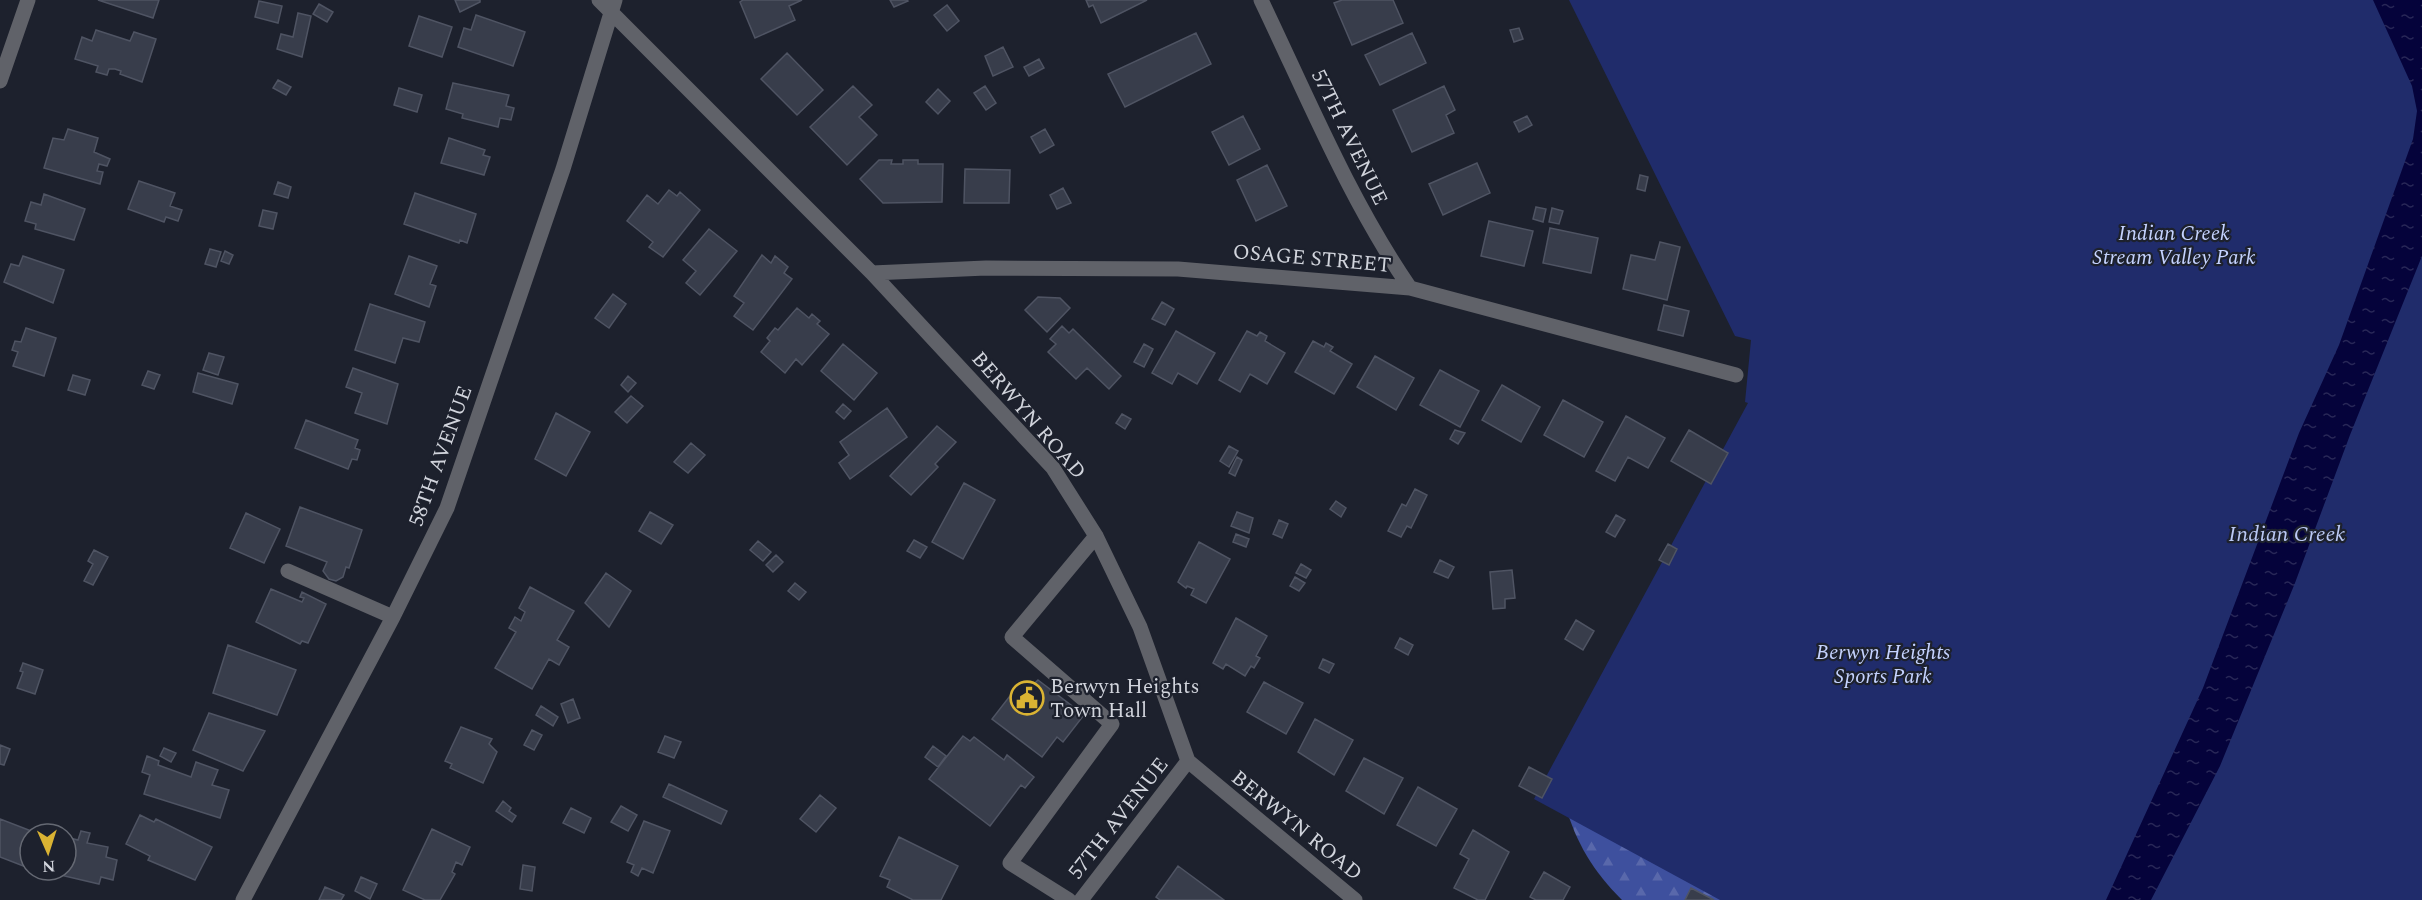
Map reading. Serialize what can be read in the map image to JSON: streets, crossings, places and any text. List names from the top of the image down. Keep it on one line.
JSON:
{"streets":{"street":["57TH AVENUE","OSAGE STREET","BERWYN ROAD","58TH AVENUE"]},"crossings":[["57TH AVENUE","OSAGE STREET"],["57TH AVENUE","BERWYN ROAD"],["OSAGE STREET","BERWYN ROAD"],["BERWYN ROAD","58TH AVENUE"]],"water":["Indian Creek"],"parks":["Indian Creek Stream Valley Park","Berwyn Heights Sports Park"],"places":{"public building":["Berwyn Heights Town Hall"]},"north":"bottom"}
